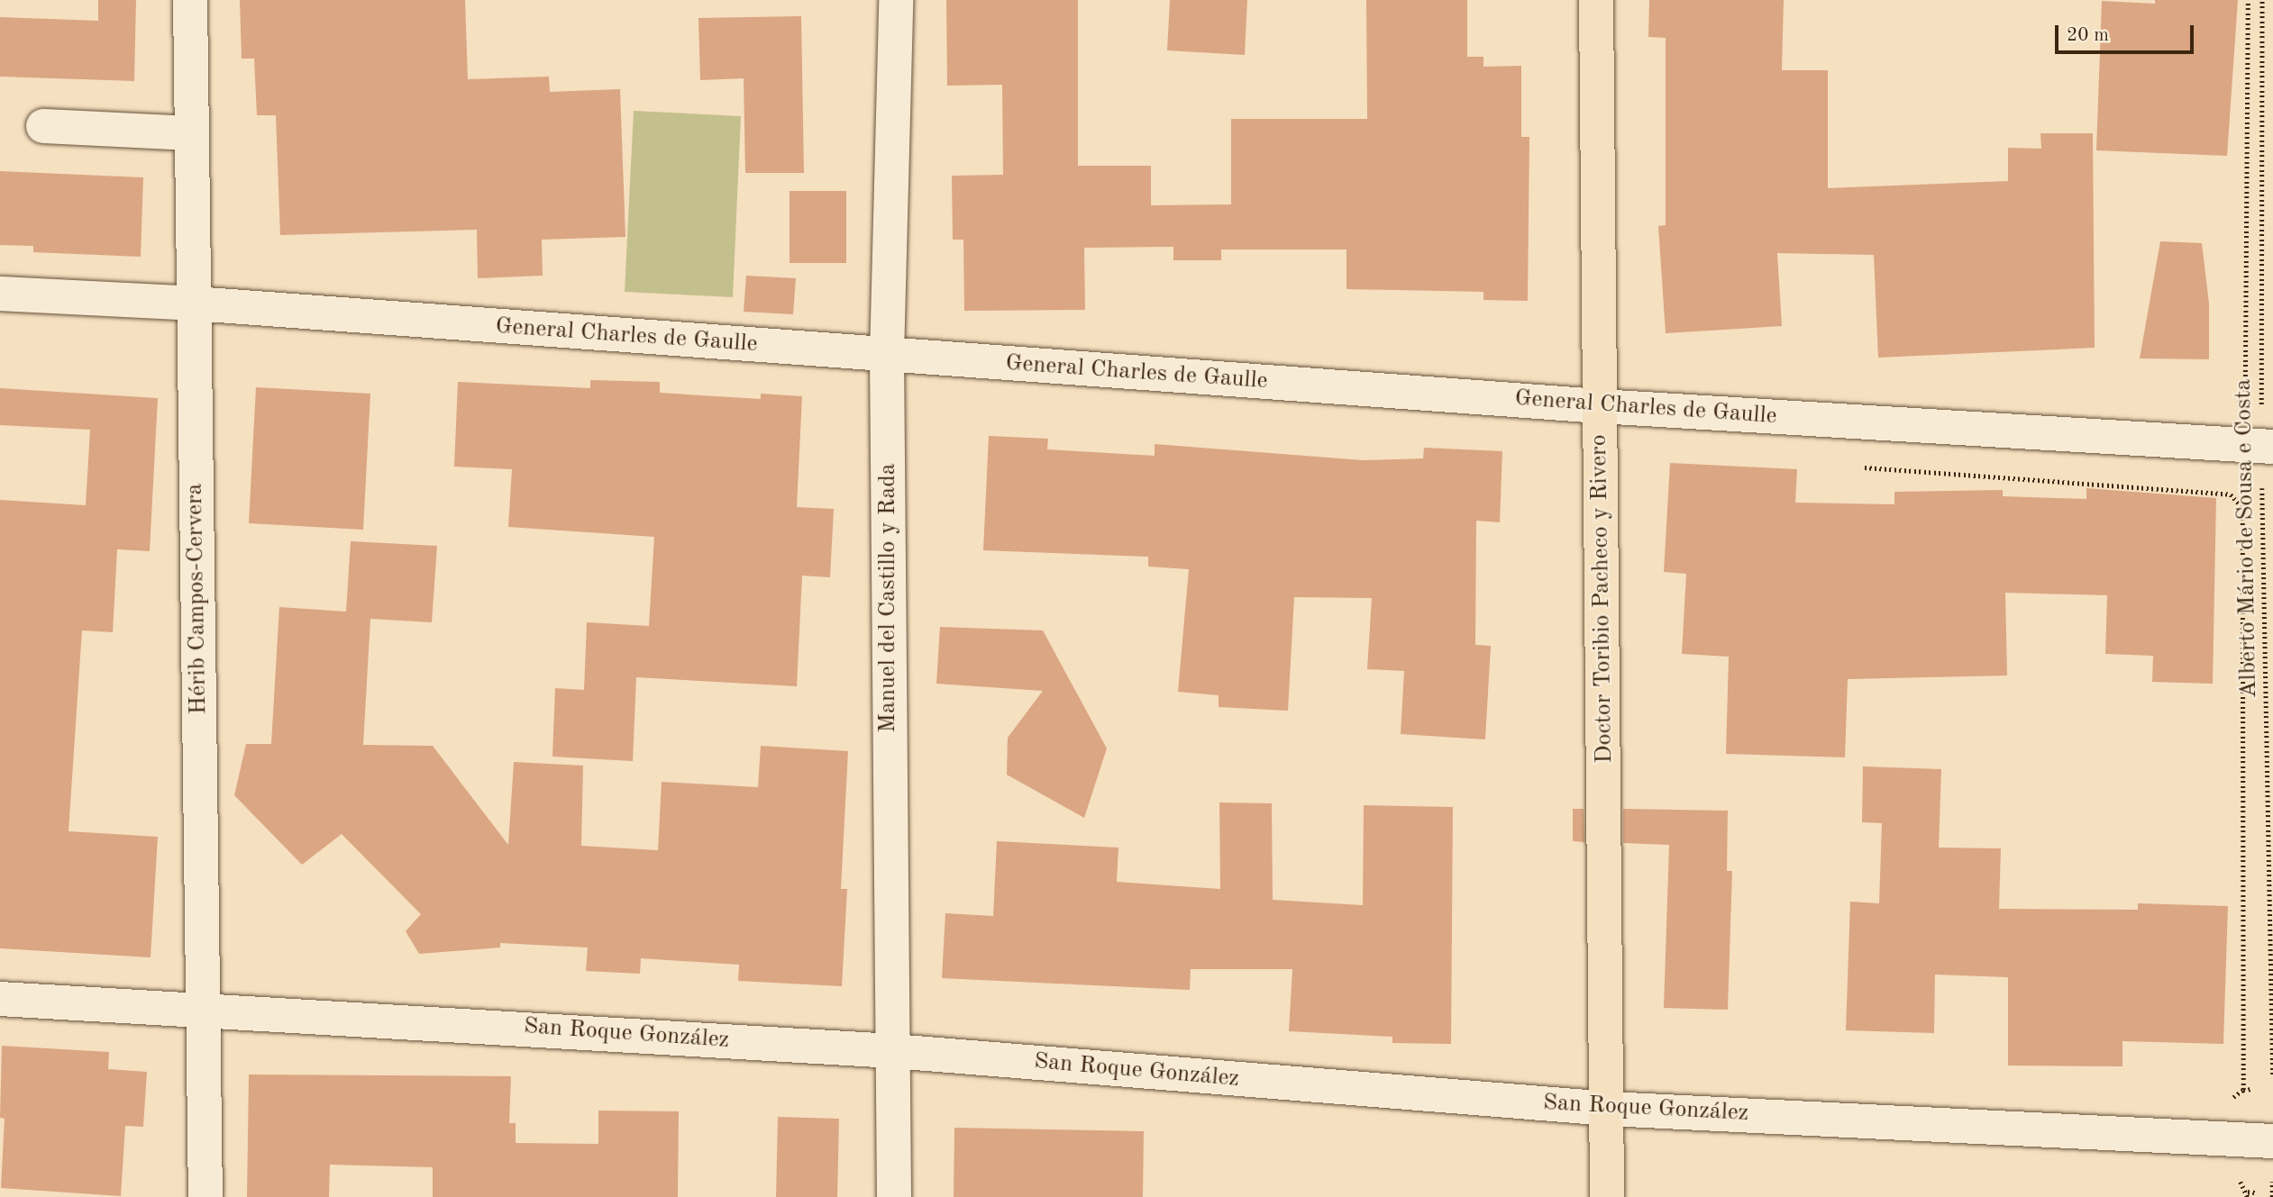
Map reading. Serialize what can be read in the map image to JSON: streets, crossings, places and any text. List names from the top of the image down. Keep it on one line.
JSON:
{"streets":{"main road":["Doctor Toribio Pacheco y Rivero"],"street":["General Charles de Gaulle","Manuel del Castillo y Rada","Hérib Campos-Cervera","San Roque González"],"path":["Alberto Mário de Sousa e Costa"]},"crossings":[["General Charles de Gaulle","Alberto Mário de Sousa e Costa"],["General Charles de Gaulle","Manuel del Castillo y Rada"],["General Charles de Gaulle","Hérib Campos-Cervera"],["General Charles de Gaulle","Doctor Toribio Pacheco y Rivero"],["Manuel del Castillo y Rada","San Roque González"],["Hérib Campos-Cervera","San Roque González"],["Doctor Toribio Pacheco y Rivero","San Roque González"]],"scale_bar":"20 m"}
